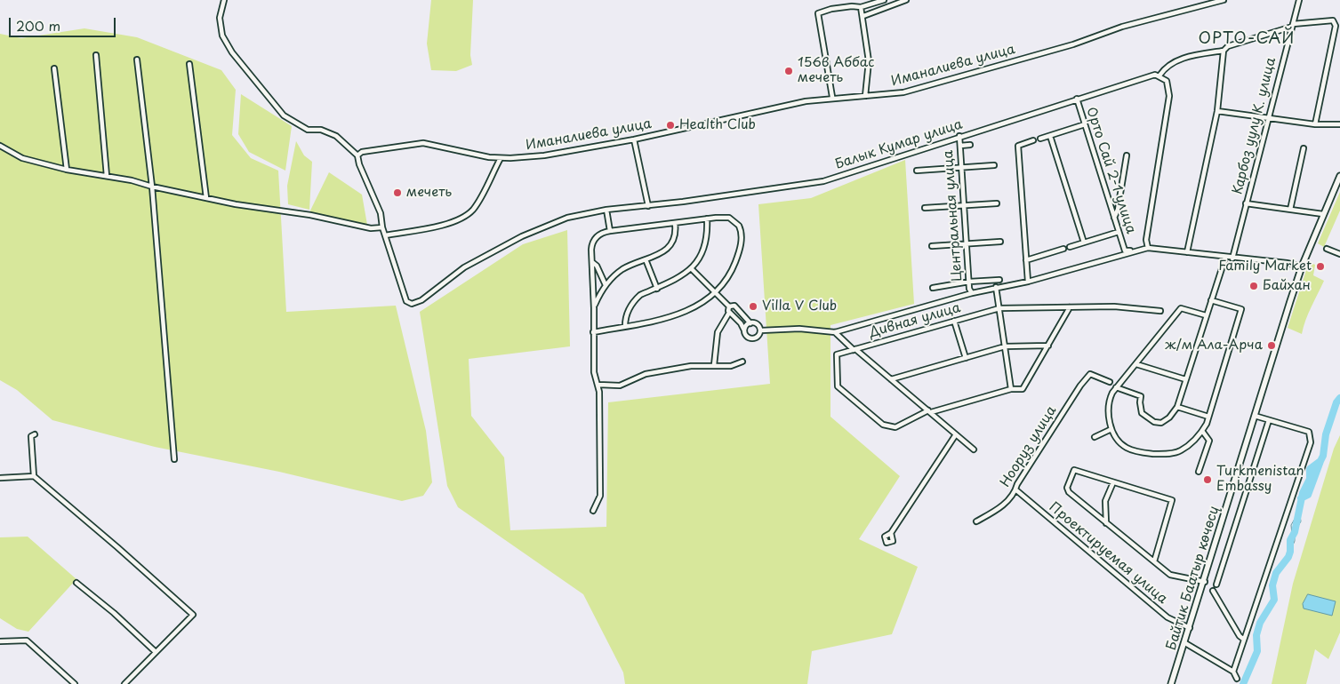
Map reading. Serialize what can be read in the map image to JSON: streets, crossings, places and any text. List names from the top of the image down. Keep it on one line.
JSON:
{"streets":{"main road":["Байтик Баатыр көчөсү"],"street":["Иманалиева улица","Карбоз уулу К. улица","Балык Кумар улица","Орто Сай 2-1 улица","Центральная улица","Дивная улица","Нооруз улица","Проектируемая улица"]},"crossings":[["Балык Кумар улица","Орто Сай 2-1 улица"],["Балык Кумар улица","Центральная улица"],["Нооруз улица","Проектируемая улица"],["Проектируемая улица","Байтик Баатыр көчөсү"]],"districts":["ОРТО-САЙ"],"places":["156в Аббас мечеть","Health Club","мечеть","Family Market","Байхан","Villa V Club","ж/м Ала-Арча","Turkmenistan Embassy"],"scale_bar":"200 m"}
